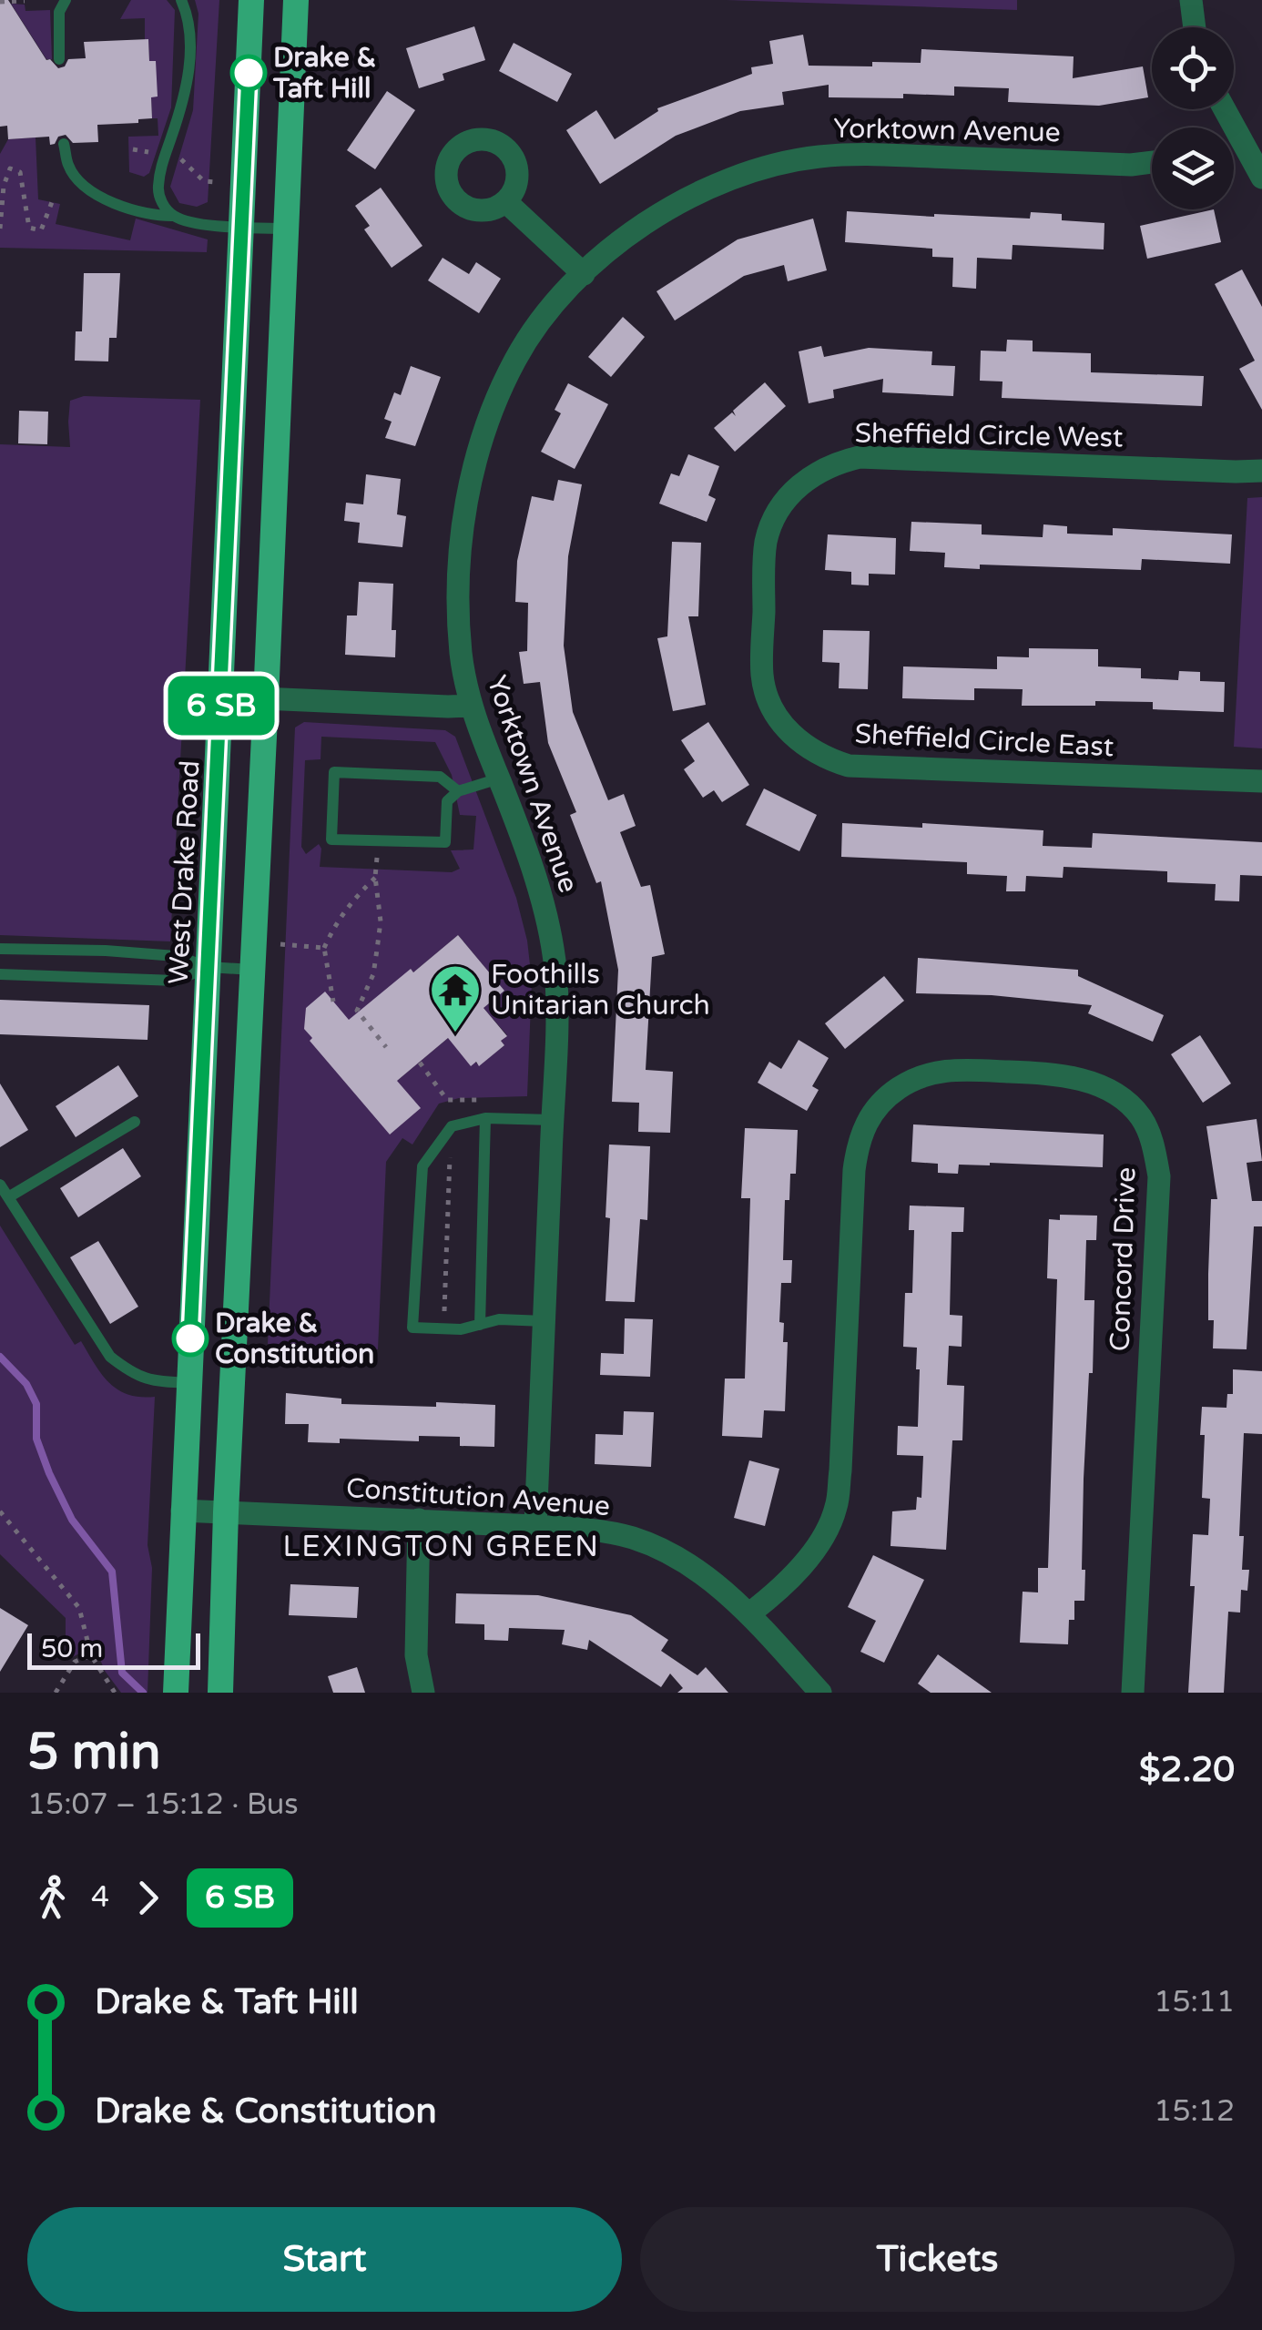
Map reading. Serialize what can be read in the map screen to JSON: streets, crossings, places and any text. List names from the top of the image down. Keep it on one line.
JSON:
{"streets":{"main road":["West Drake Road"],"street":["Yorktown Avenue","Sheffield Circle West","Sheffield Circle East","Concord Drive","Constitution Avenue"]},"crossings":[["Yorktown Avenue","Constitution Avenue"],["Sheffield Circle West","Sheffield Circle East"],["West Drake Road","Constitution Avenue"],["Concord Drive","Constitution Avenue"]],"districts":["LEXINGTON GREEN"],"places":{"other":["Drake & Taft Hill","Drake & Constitution"],"temple":["Foothills Unitarian Church"]},"scale_bar":"50 m","page":{"on_map":"6 SB","scale":"50 m","heading":["5 min","15:07 – 15:12 · Bus","$2.20"],"legs":["4","6 SB"],"list":[{"name":"Drake & Taft Hill","value":"15:11"},{"name":"Drake & Constitution","value":"15:12"}],"buttons":["Start","Tickets"]}}
